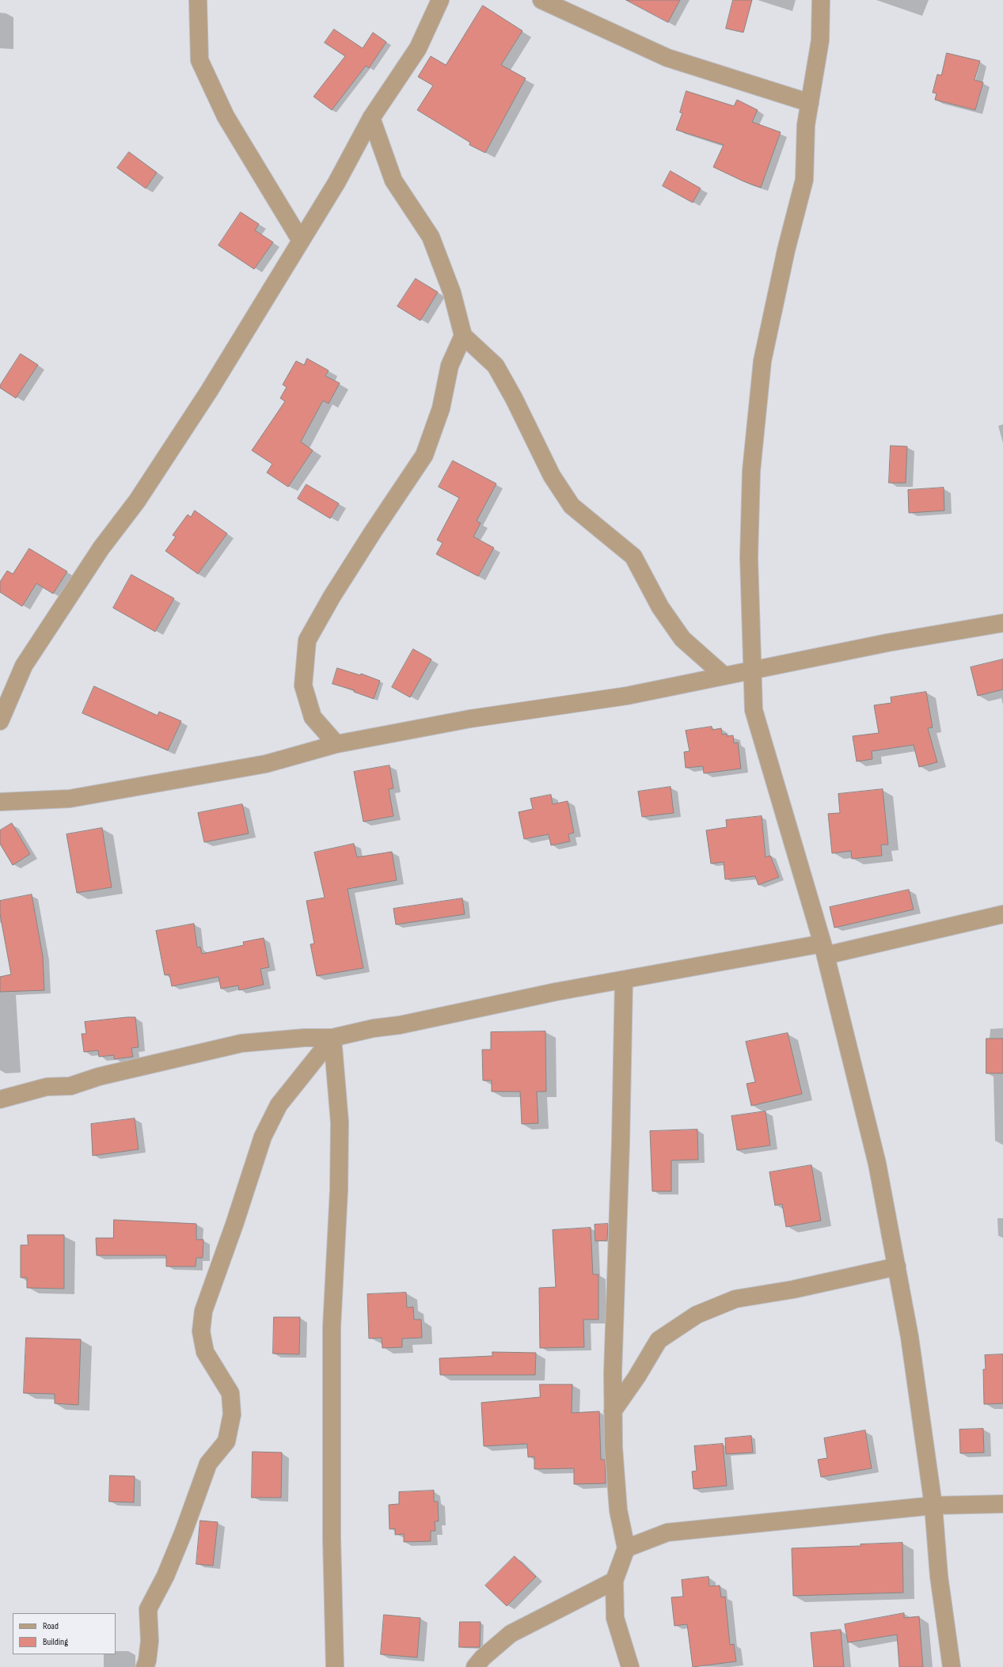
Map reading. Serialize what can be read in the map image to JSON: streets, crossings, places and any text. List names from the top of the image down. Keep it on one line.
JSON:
{"legend":["Road","Building"]}
